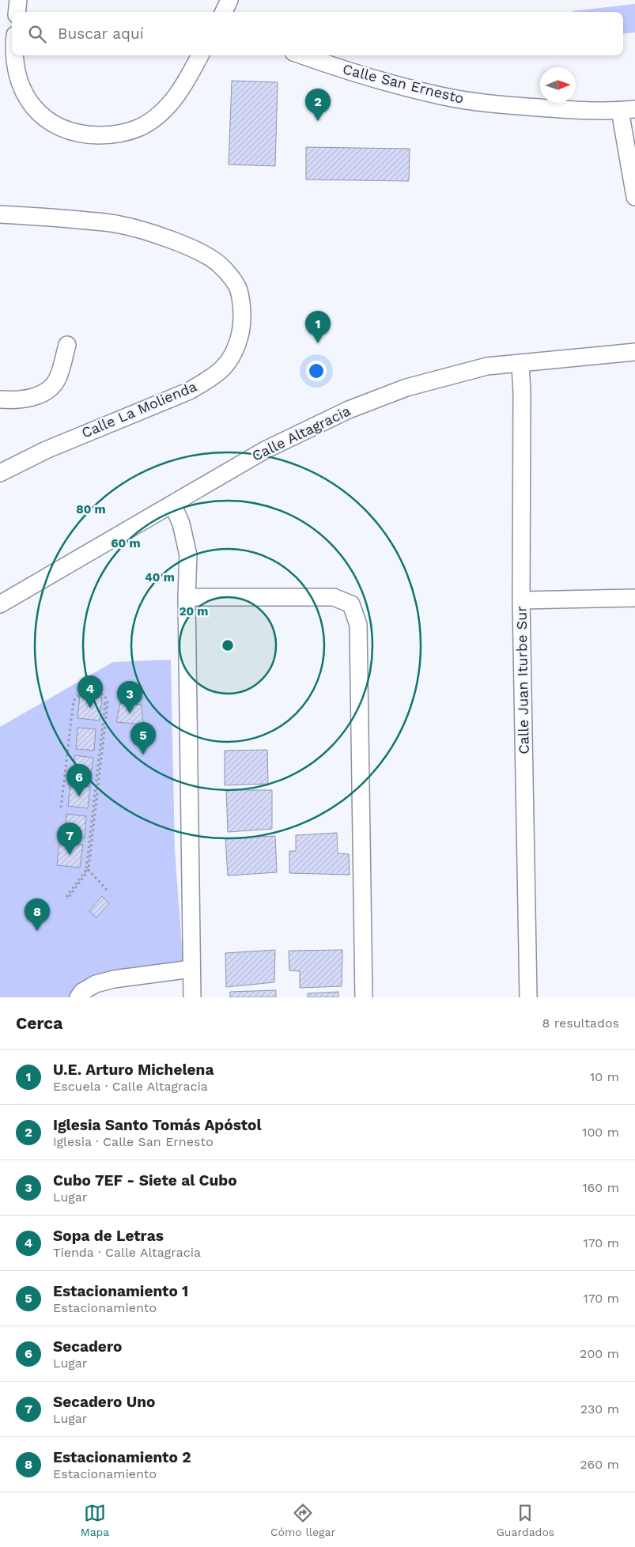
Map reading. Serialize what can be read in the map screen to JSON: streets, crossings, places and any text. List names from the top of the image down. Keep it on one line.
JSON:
{"streets":{"street":["Calle San Ernesto","Calle La Molienda","Calle Altagracia","Calle Juan Iturbe Sur"]},"crossings":[["Calle Altagracia","Calle Juan Iturbe Sur"]],"north":"right","page":{"search":"Buscar aquí","pins":["2","1","4","3","5","6","7","8"],"heading":["Cerca","8 resultados"],"list":[{"mark":"1","name":"U.E. Arturo Michelena","note":"Escuela · Calle Altagracia","value":"10 m"},{"mark":"2","name":"Iglesia Santo Tomás Apóstol","note":"Iglesia · Calle San Ernesto","value":"100 m"},{"mark":"3","name":"Cubo 7EF - Siete al Cubo","note":"Lugar","value":"160 m"},{"mark":"4","name":"Sopa de Letras","note":"Tienda · Calle Altagracia","value":"170 m"},{"mark":"5","name":"Estacionamiento 1","note":"Estacionamiento","value":"170 m"},{"mark":"6","name":"Secadero","note":"Lugar","value":"200 m"},{"mark":"7","name":"Secadero Uno","note":"Lugar","value":"230 m"},{"mark":"8","name":"Estacionamiento 2","note":"Estacionamiento","value":"260 m"}],"nav":["Mapa","Cómo llegar","Guardados"]},"rings":["80 m","60 m","40 m","20 m"]}
